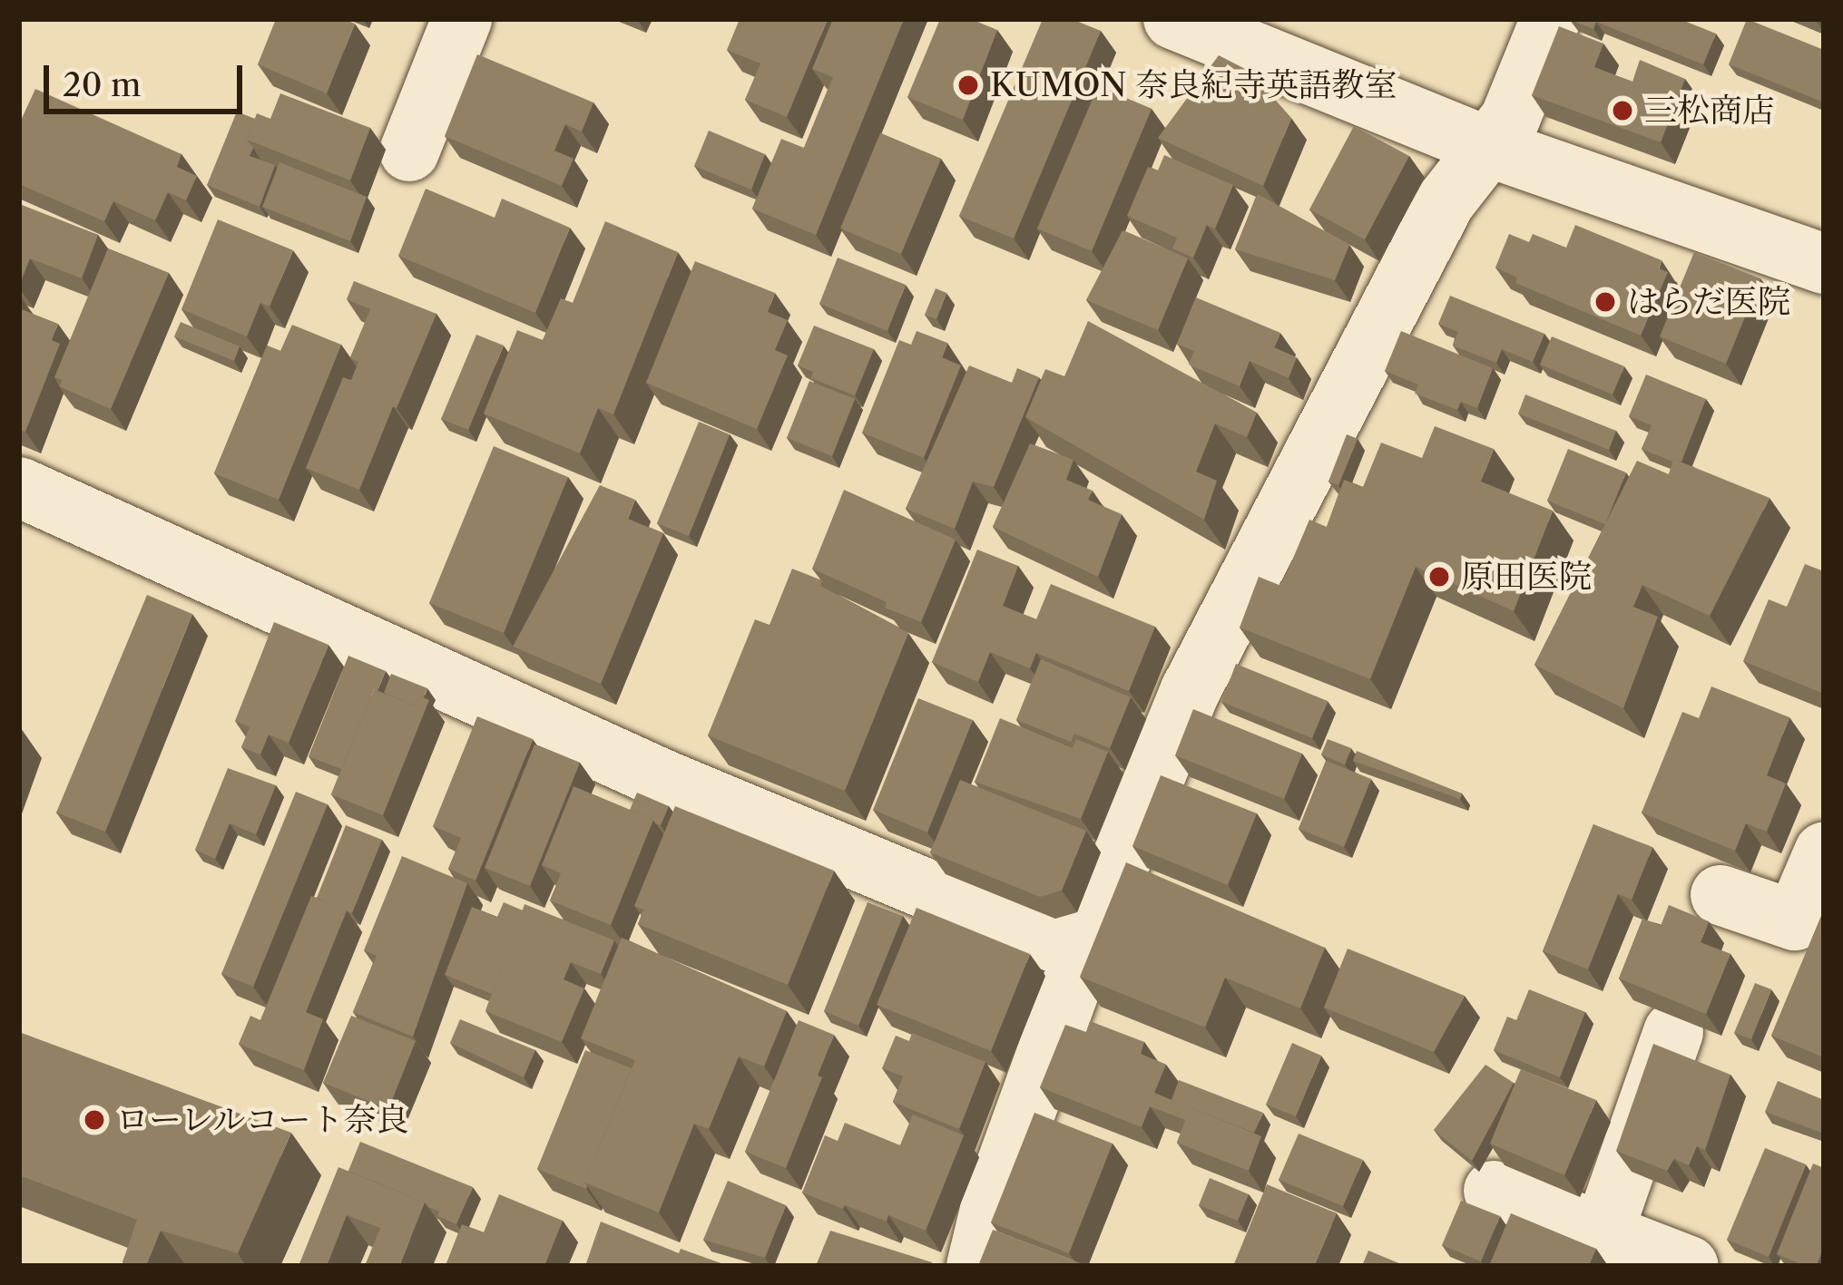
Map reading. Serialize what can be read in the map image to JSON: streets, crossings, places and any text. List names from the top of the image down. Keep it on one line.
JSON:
{"places":["KUMON 奈良紀寺英語教室","三松商店","はらだ医院","原田医院","ローレルコート奈良"],"scale_bar":"20 m"}
